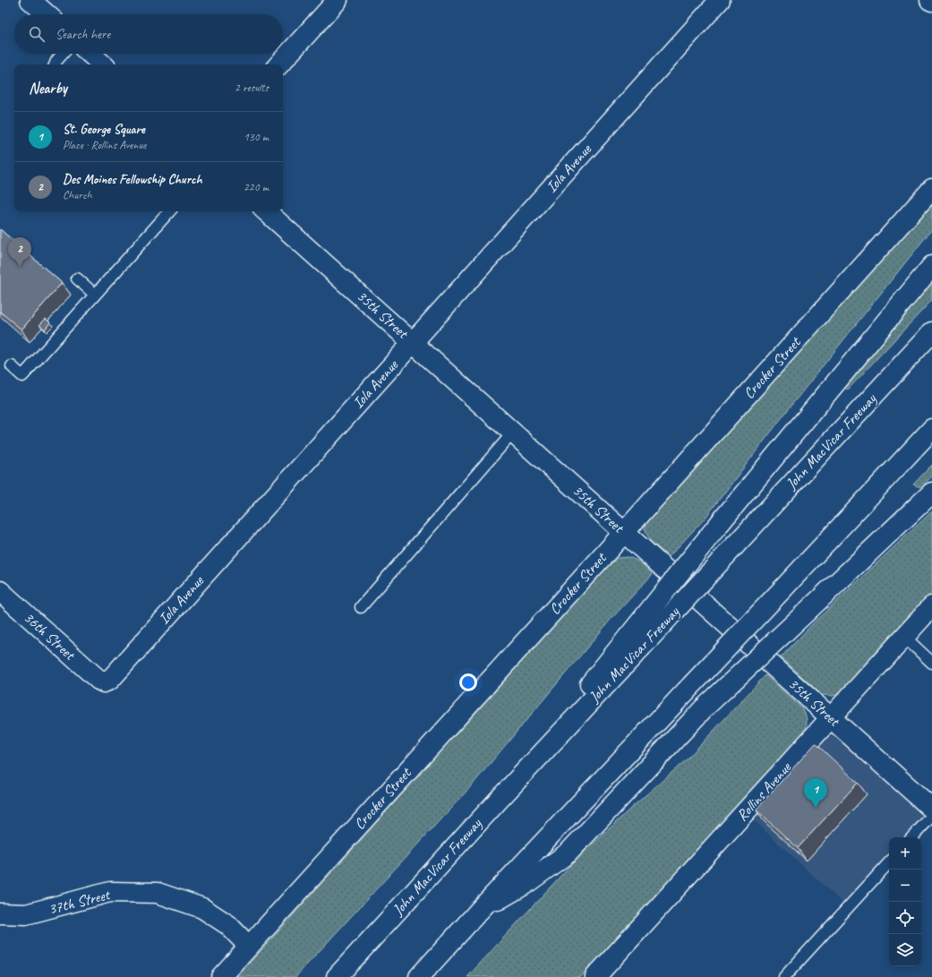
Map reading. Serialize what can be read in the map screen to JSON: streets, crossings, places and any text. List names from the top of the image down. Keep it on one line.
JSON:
{"streets":{"main road":["Iola Avenue","35th Street","Crocker Street","John MacVicar Freeway","36th Street","Rollins Avenue","37th Street"]},"crossings":[["Iola Avenue","35th Street"],["Iola Avenue","36th Street"],["35th Street","Crocker Street"],["35th Street","Rollins Avenue"],["Crocker Street","37th Street"]],"page":{"search":"Search here","heading":["Nearby","2 results"],"list":[{"mark":"1","name":"St. George Square","note":"Place · Rollins Avenue","value":"130 m"},{"mark":"2","name":"Des Moines Fellowship Church","note":"Church","value":"220 m"}],"pins":["2","1"],"map_buttons":["+","−"]}}
